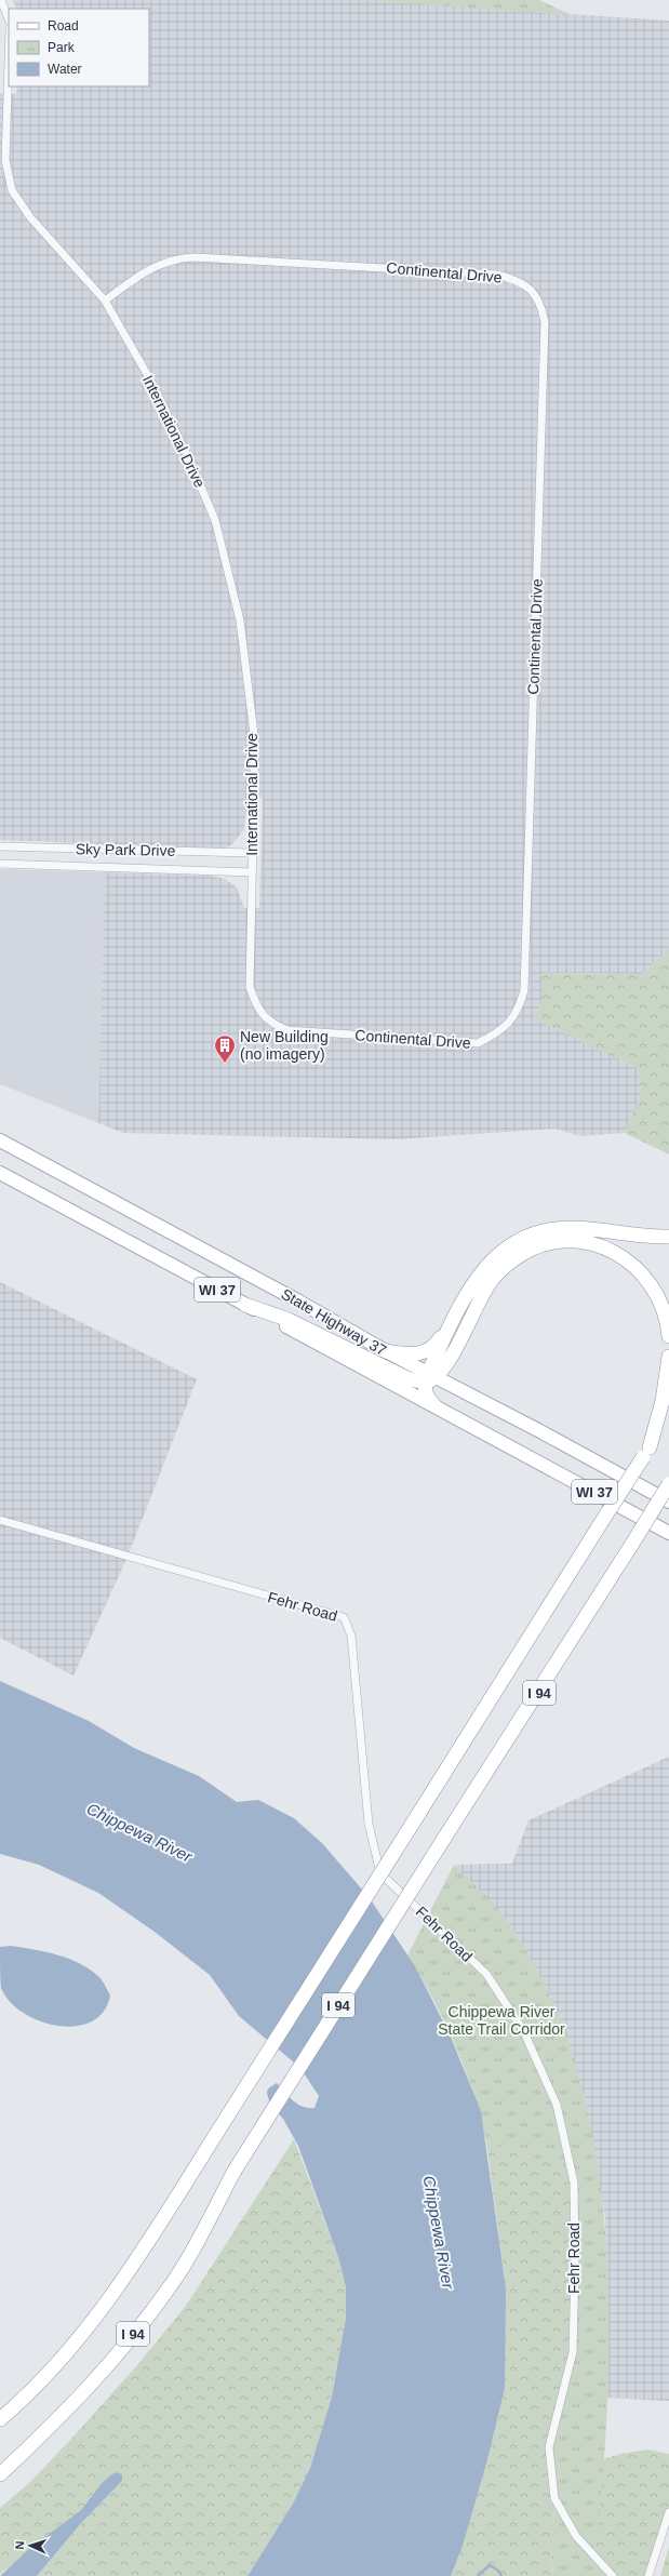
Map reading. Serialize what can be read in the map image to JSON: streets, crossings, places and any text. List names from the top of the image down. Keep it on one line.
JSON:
{"streets":{"highway":["I 94"],"main road":["WI 37","State Highway 37"],"street":["Continental Drive","International Drive","Sky Park Drive","Fehr Road"]},"crossings":[["Continental Drive","International Drive"],["Continental Drive","Sky Park Drive"],["International Drive","Sky Park Drive"]],"water":["Chippewa River"],"parks":["Chippewa River State Trail Corridor"],"places":{"building":["New Building (no imagery)"]},"legend":["Road","Park","Water"],"north":"left"}
